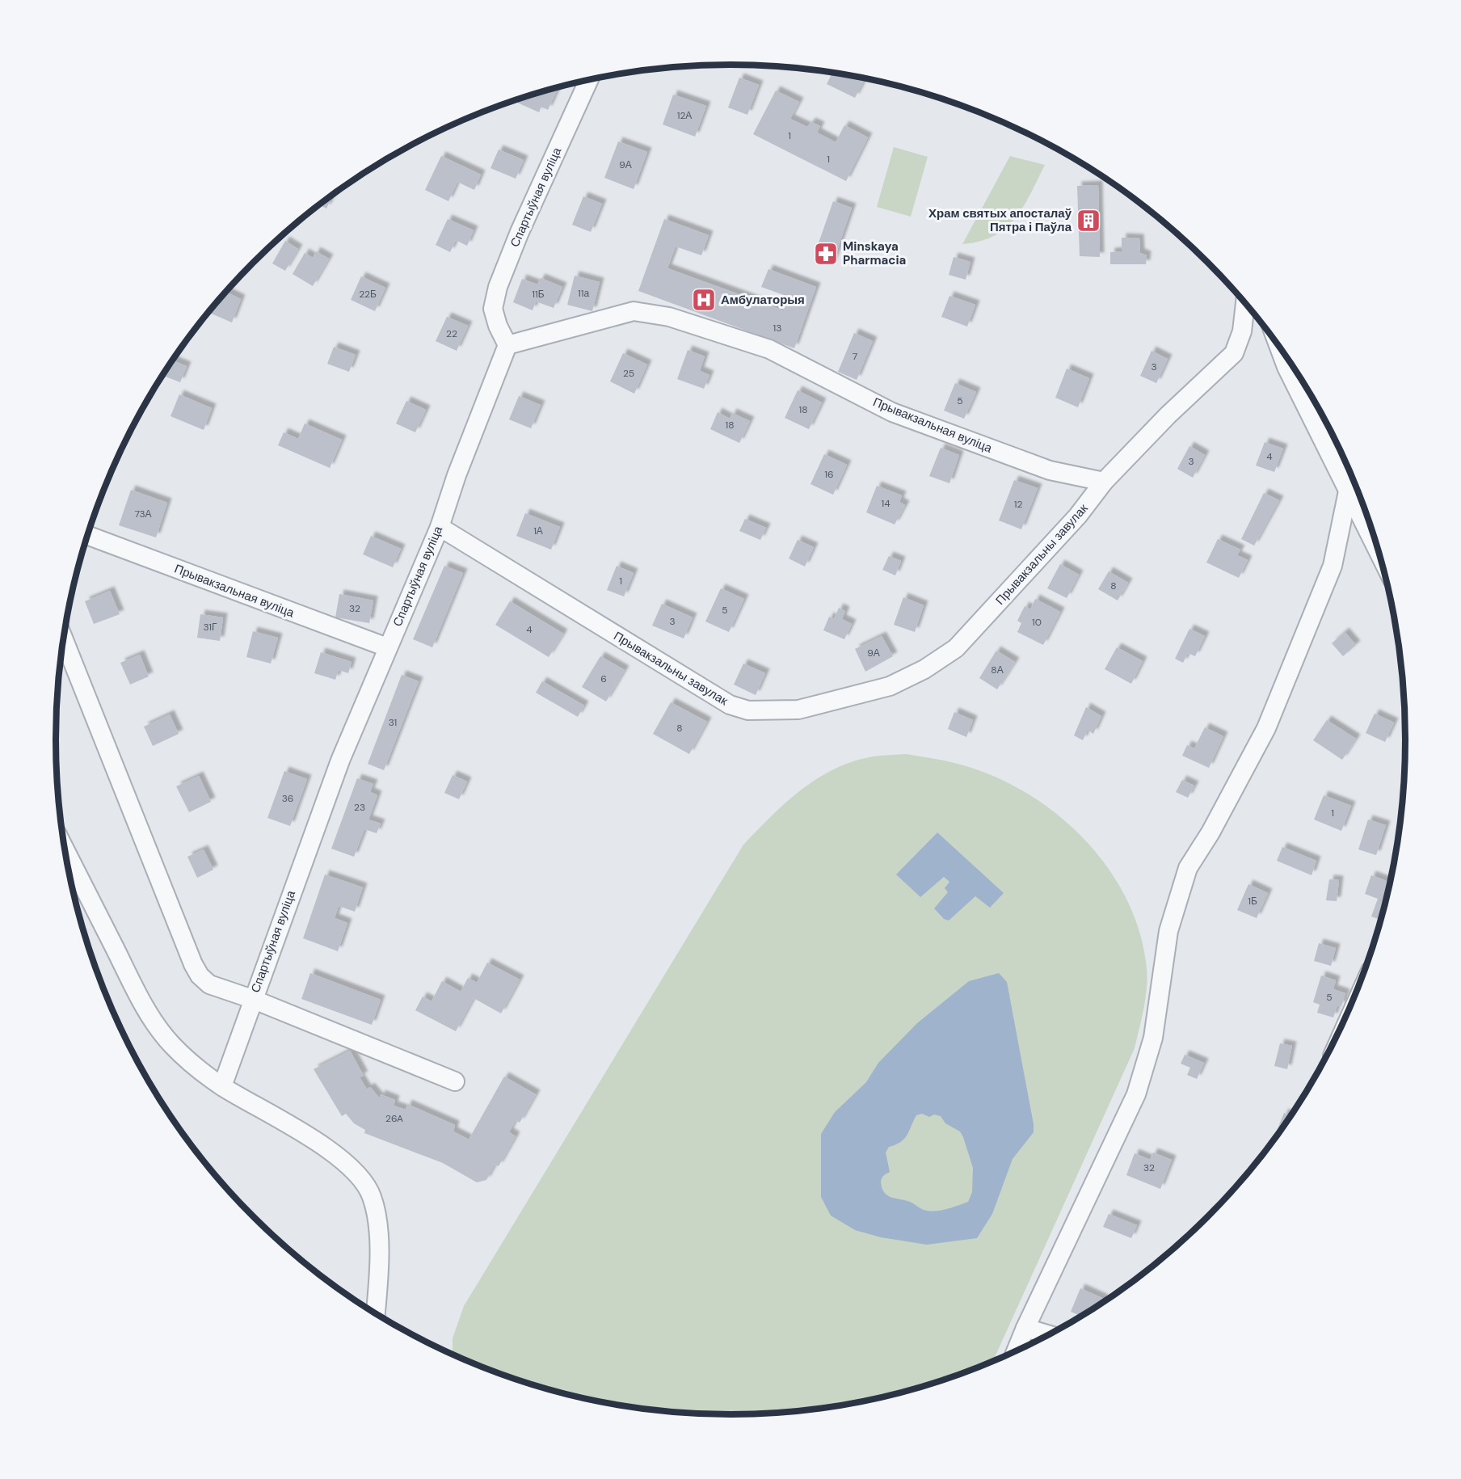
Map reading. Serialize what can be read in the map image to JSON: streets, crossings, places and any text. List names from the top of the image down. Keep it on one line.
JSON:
{"streets":{"street":["Спартыўная вуліца","Прывакзальная вуліца","Прывакзальны завулак"]},"crossings":[["Спартыўная вуліца","Прывакзальная вуліца"],["Спартыўная вуліца","Прывакзальны завулак"],["Прывакзальная вуліца","Прывакзальны завулак"]],"places":{"building":["Храм святых апосталаў Пятра і Паўла"],"pharmacy":["Minskaya Pharmacia"],"hospital":["Амбулаторыя"]},"house_numbers":["12А","1","1","9А","11а","22Б","11Б","13","22","7","3","25","5","18","18","4","3","16","14","12","73А","1А","1","8","32","5","3","10","31Г","4","9А","8А","6","31","8","36","23","1","1Б","5","26A","32"]}
